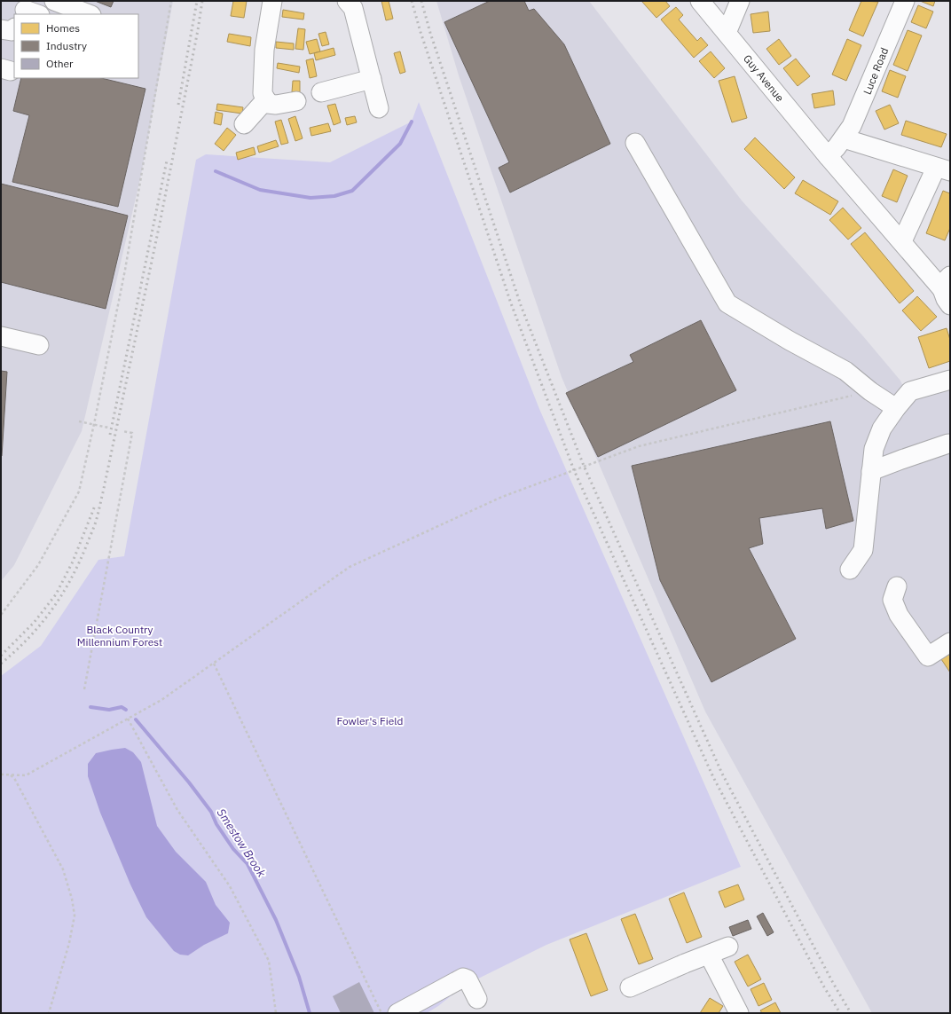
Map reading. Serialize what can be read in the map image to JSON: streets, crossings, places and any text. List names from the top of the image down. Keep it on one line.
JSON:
{"streets":{"street":["Luce Road","Guy Avenue"]},"water":["Smestow Brook"],"parks":["Black Country Millennium Forest","Fowler's Field"],"legend":["Homes","Industry","Other"]}
